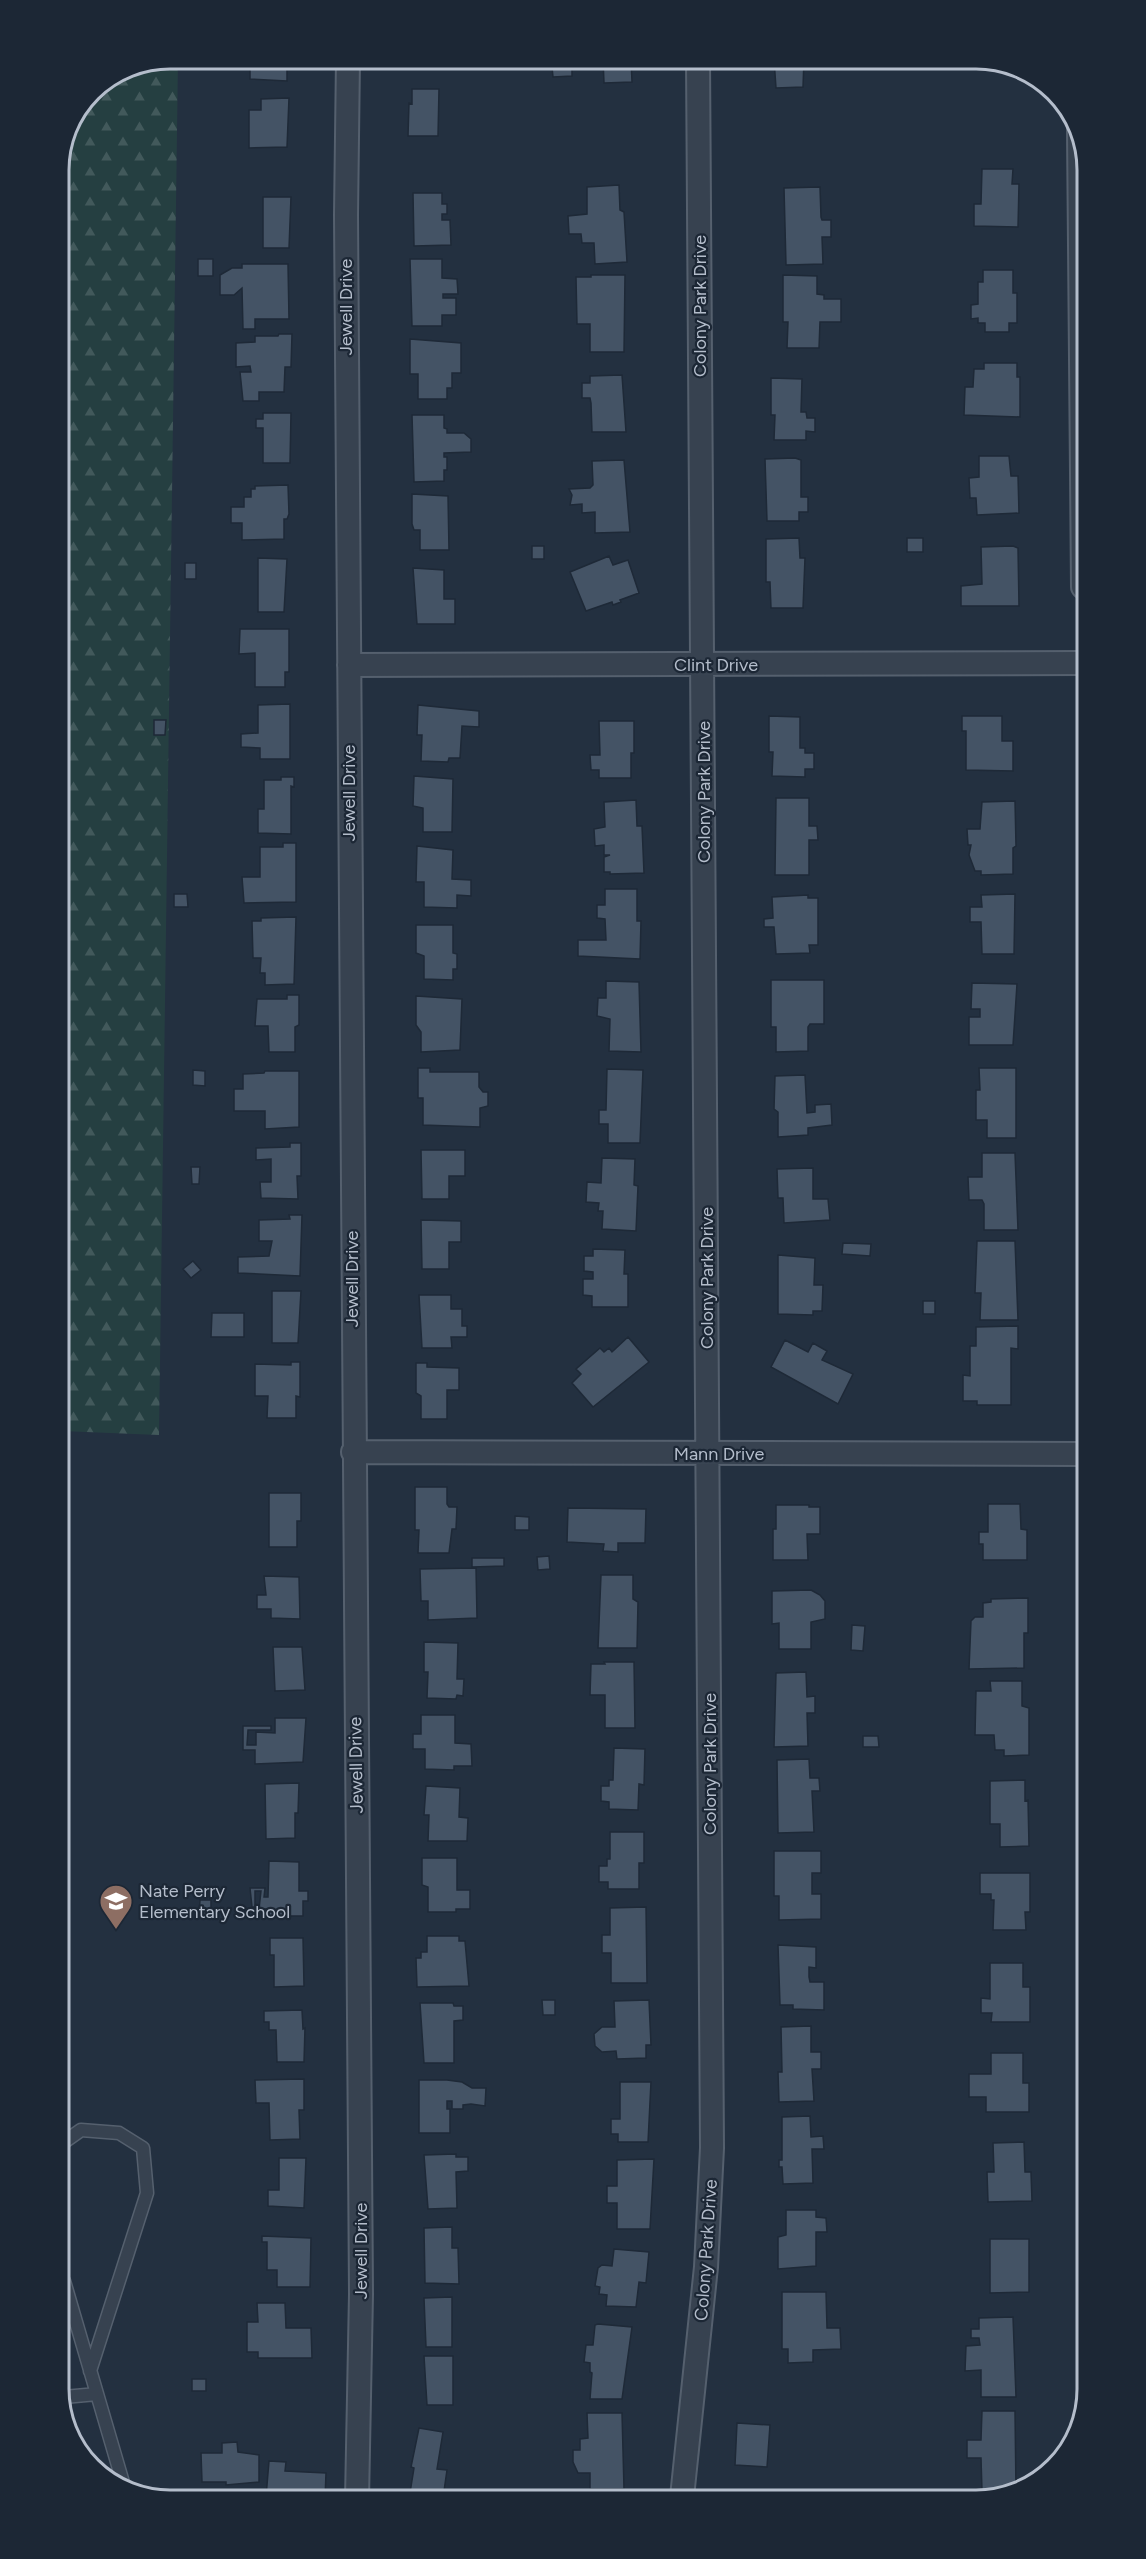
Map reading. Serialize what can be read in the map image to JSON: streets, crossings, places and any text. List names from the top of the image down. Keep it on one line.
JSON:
{"streets":{"street":["Colony Park Drive","Jewell Drive","Clint Drive","Mann Drive"]},"crossings":[["Colony Park Drive","Clint Drive"],["Colony Park Drive","Mann Drive"],["Jewell Drive","Clint Drive"],["Jewell Drive","Mann Drive"]],"places":{"school or university":["Nate Perry Elementary School"]}}
